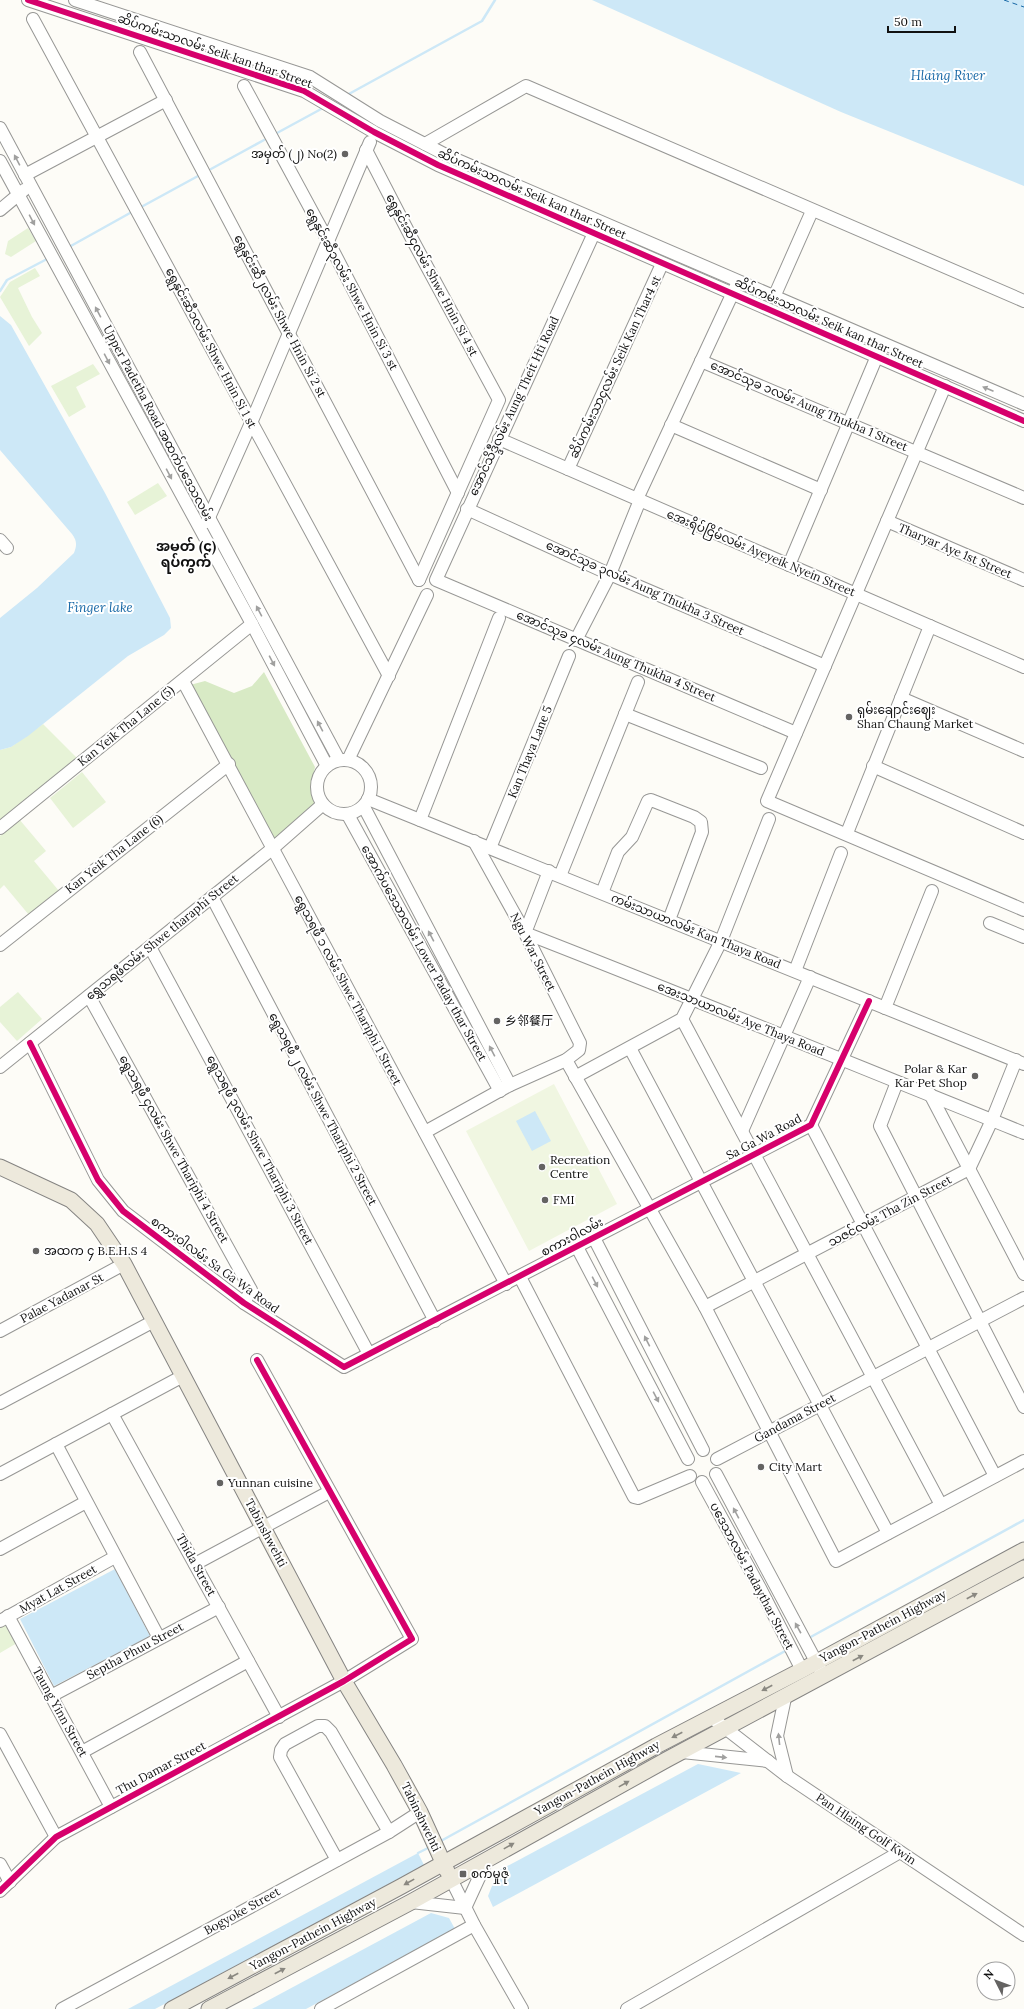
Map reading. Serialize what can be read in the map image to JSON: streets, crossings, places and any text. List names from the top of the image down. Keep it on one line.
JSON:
{"streets":{"main road":["Tabinshwehti","Yangon-Pathein Highway"],"street":["ဆိပ်ကမ်းသာလမ်း Seik kan thar Street","ရွေနှင်းဆီ၄လမ်း Shwe Hnin Si 4 st","ရွေနှင်းဆီ၃လမ်း Shwe Hnin Si 3 st","ရွေနှင်းဆီ၂လမ်း Shwe Hnin Si 2 st","ရွေနှင်းဆီ၁လမ်း Shwe Hnin Si 1 st","ဆိပ်ကမ်းသာ၄လမ်း Seik Kan Thar4 st","အောင်သိဒ္ဒီလမ်း Aung Theit Hti Road","အောင်သုခ ၁လမ်း Aung Thukha 1 Street","Upper Padetha Road အထက်ပဒေသလမ်း","Tharyar Aye 1st Street","အေးရိပ်ငြိမ်လမ်း Ayeyeik Nyein Street","အောင်သုခ ၃လမ်း Aung Thukha 3 Street","အောင်သုခ ၄လမ်း Aung Thukha 4 Street","Kan Yeik Tha Lane (5)","Kan Thaya Lane 5","Kan Yeik Tha Lane (6)","ကမ်းသာယာလမ်း Kan Thaya Road","ရွှေသရဖီလမ်း Shwe tharaphi Street","Ngu War Street","အောက်ပဒေသာလမ်း Lower Paday thar Street","ရွေသရဖီ ၁ လမ်း Shwe Thariphi 1 Street","အေးသာယာလမ်း Aye Thaya Road","ရွေသရဖီ ၂ လမ်း Shwe Thariphi 2 Street","Sa Ga Wa Road","ရွေသရဖီ ၄လမ်း Shwe Thariphi 4 Street","ရွေသရဖီ ၃လမ်း Shwe Thariphi 3 Street","သဇင်လမ်း Tha Zin Street","စကား၀ါလမ်း","စကားဝါလမ်း Sa Ga Wa Road","Palae Yadanar St","Gandama Street","Thida Street","ပဒေသာလမ်း Padaythar Street","Myat Lat Street","Septha Phuu Street","Taung Yinn Street","Thu Damar Street","Pan Hlaing Golf Kwin","Bogyoke Street"]},"crossings":[["ဆိပ်ကမ်းသာလမ်း Seik kan thar Street","ဆိပ်ကမ်းသာ၄လမ်း Seik Kan Thar4 st"],["ဆိပ်ကမ်းသာလမ်း Seik kan thar Street","အောင်သိဒ္ဒီလမ်း Aung Theit Hti Road"],["ရွေနှင်းဆီ၄လမ်း Shwe Hnin Si 4 st","ရွေနှင်းဆီ၃လမ်း Shwe Hnin Si 3 st"],["ရွေနှင်းဆီ၄လမ်း Shwe Hnin Si 4 st","ရွေနှင်းဆီ၂လမ်း Shwe Hnin Si 2 st"],["ရွေနှင်းဆီ၃လမ်း Shwe Hnin Si 3 st","ရွေနှင်းဆီ၂လမ်း Shwe Hnin Si 2 st"],["ဆိပ်ကမ်းသာ၄လမ်း Seik Kan Thar4 st","အေးရိပ်ငြိမ်လမ်း Ayeyeik Nyein Street"],["အောင်သိဒ္ဒီလမ်း Aung Theit Hti Road","အေးရိပ်ငြိမ်လမ်း Ayeyeik Nyein Street"],["အောင်သိဒ္ဒီလမ်း Aung Theit Hti Road","အောင်သုခ ၃လမ်း Aung Thukha 3 Street"],["အောင်သိဒ္ဒီလမ်း Aung Theit Hti Road","အောင်သုခ ၄လမ်း Aung Thukha 4 Street"],["Upper Padetha Road အထက်ပဒေသလမ်း","ကမ်းသာယာလမ်း Kan Thaya Road"],["Upper Padetha Road အထက်ပဒေသလမ်း","ရွှေသရဖီလမ်း Shwe tharaphi Street"],["Upper Padetha Road အထက်ပဒေသလမ်း","အောက်ပဒေသာလမ်း Lower Paday thar Street"],["Kan Yeik Tha Lane (5)","ရွေသရဖီ ၁ လမ်း Shwe Thariphi 1 Street"],["Kan Thaya Lane 5","ကမ်းသာယာလမ်း Kan Thaya Road"],["Kan Yeik Tha Lane (6)","ရွေသရဖီ ၁ လမ်း Shwe Thariphi 1 Street"],["ကမ်းသာယာလမ်း Kan Thaya Road","ရွှေသရဖီလမ်း Shwe tharaphi Street"],["ကမ်းသာယာလမ်း Kan Thaya Road","Ngu War Street"],["ကမ်းသာယာလမ်း Kan Thaya Road","အောက်ပဒေသာလမ်း Lower Paday thar Street"],["ကမ်းသာယာလမ်း Kan Thaya Road","Sa Ga Wa Road"],["ရွှေသရဖီလမ်း Shwe tharaphi Street","အောက်ပဒေသာလမ်း Lower Paday thar Street"],["ရွှေသရဖီလမ်း Shwe tharaphi Street","ရွေသရဖီ ၁ လမ်း Shwe Thariphi 1 Street"],["ရွှေသရဖီလမ်း Shwe tharaphi Street","ရွေသရဖီ ၂ လမ်း Shwe Thariphi 2 Street"],["ရွှေသရဖီလမ်း Shwe tharaphi Street","ရွေသရဖီ ၄လမ်း Shwe Thariphi 4 Street"],["ရွှေသရဖီလမ်း Shwe tharaphi Street","ရွေသရဖီ ၃လမ်း Shwe Thariphi 3 Street"],["ရွှေသရဖီလမ်း Shwe tharaphi Street","စကားဝါလမ်း Sa Ga Wa Road"],["Ngu War Street","အေးသာယာလမ်း Aye Thaya Road"],["ရွေသရဖီ ၁ လမ်း Shwe Thariphi 1 Street","စကား၀ါလမ်း"],["ရွေသရဖီ ၁ လမ်း Shwe Thariphi 1 Street","စကားဝါလမ်း Sa Ga Wa Road"],["အေးသာယာလမ်း Aye Thaya Road","Sa Ga Wa Road"],["ရွေသရဖီ ၂ လမ်း Shwe Thariphi 2 Street","စကားဝါလမ်း Sa Ga Wa Road"],["Sa Ga Wa Road","စကား၀ါလမ်း"],["ရွေသရဖီ ၄လမ်း Shwe Thariphi 4 Street","စကားဝါလမ်း Sa Ga Wa Road"],["ရွေသရဖီ ၃လမ်း Shwe Thariphi 3 Street","စကားဝါလမ်း Sa Ga Wa Road"],["စကား၀ါလမ်း","စကားဝါလမ်း Sa Ga Wa Road"],["Palae Yadanar St","Tabinshwehti"],["Gandama Street","ပဒေသာလမ်း Padaythar Street"],["Tabinshwehti","Yangon-Pathein Highway"],["Tabinshwehti","Thu Damar Street"],["Tabinshwehti","Bogyoke Street"],["Thida Street","Septha Phuu Street"],["Thida Street","Thu Damar Street"],["ပဒေသာလမ်း Padaythar Street","Yangon-Pathein Highway"],["Myat Lat Street","Taung Yinn Street"],["Yangon-Pathein Highway","Pan Hlaing Golf Kwin"],["Septha Phuu Street","Taung Yinn Street"],["Taung Yinn Street","Thu Damar Street"]],"districts":["အမှတ် (၄) ရပ်ကွက်"],"water":["Hlaing River","Finger lake"],"places":{"other":["အမှတ် (၂) No(2)","ရှမ်းချောင်းဈေး Shan Chaung Market","乡邻餐厅","Polar & Kar Kar Pet Shop","Recreation Centre","FMI","အထက ၄ B.E.H.S 4","City Mart","Yunnan cuisine"],"transit":["စက်မှုဇုံ"]},"scale_bar":"50 m","north":"top left"}
